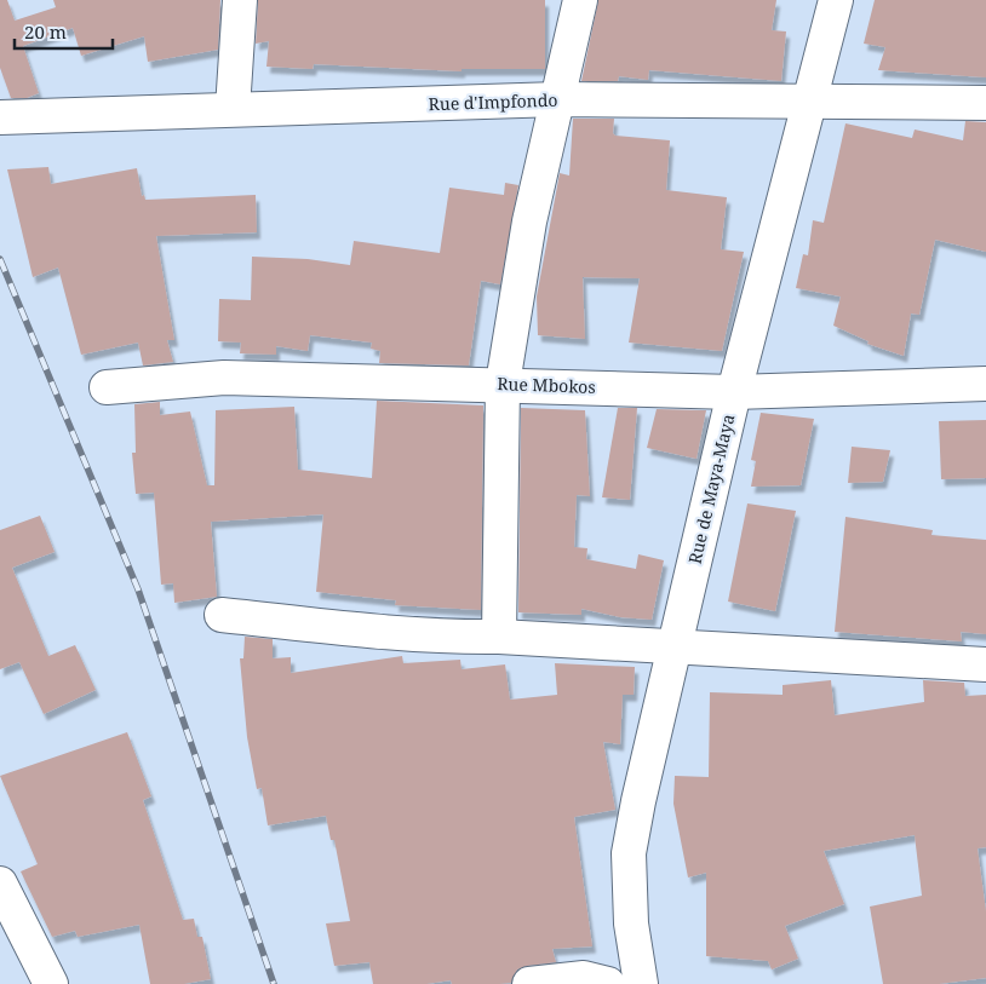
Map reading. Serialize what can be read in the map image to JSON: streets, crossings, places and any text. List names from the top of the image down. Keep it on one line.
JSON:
{"streets":{"street":["Rue d'Impfondo","Rue Mbokos","Rue de Maya-Maya"]},"crossings":[["Rue d'Impfondo","Rue de Maya-Maya"],["Rue Mbokos","Rue de Maya-Maya"]],"scale_bar":"20 m"}
